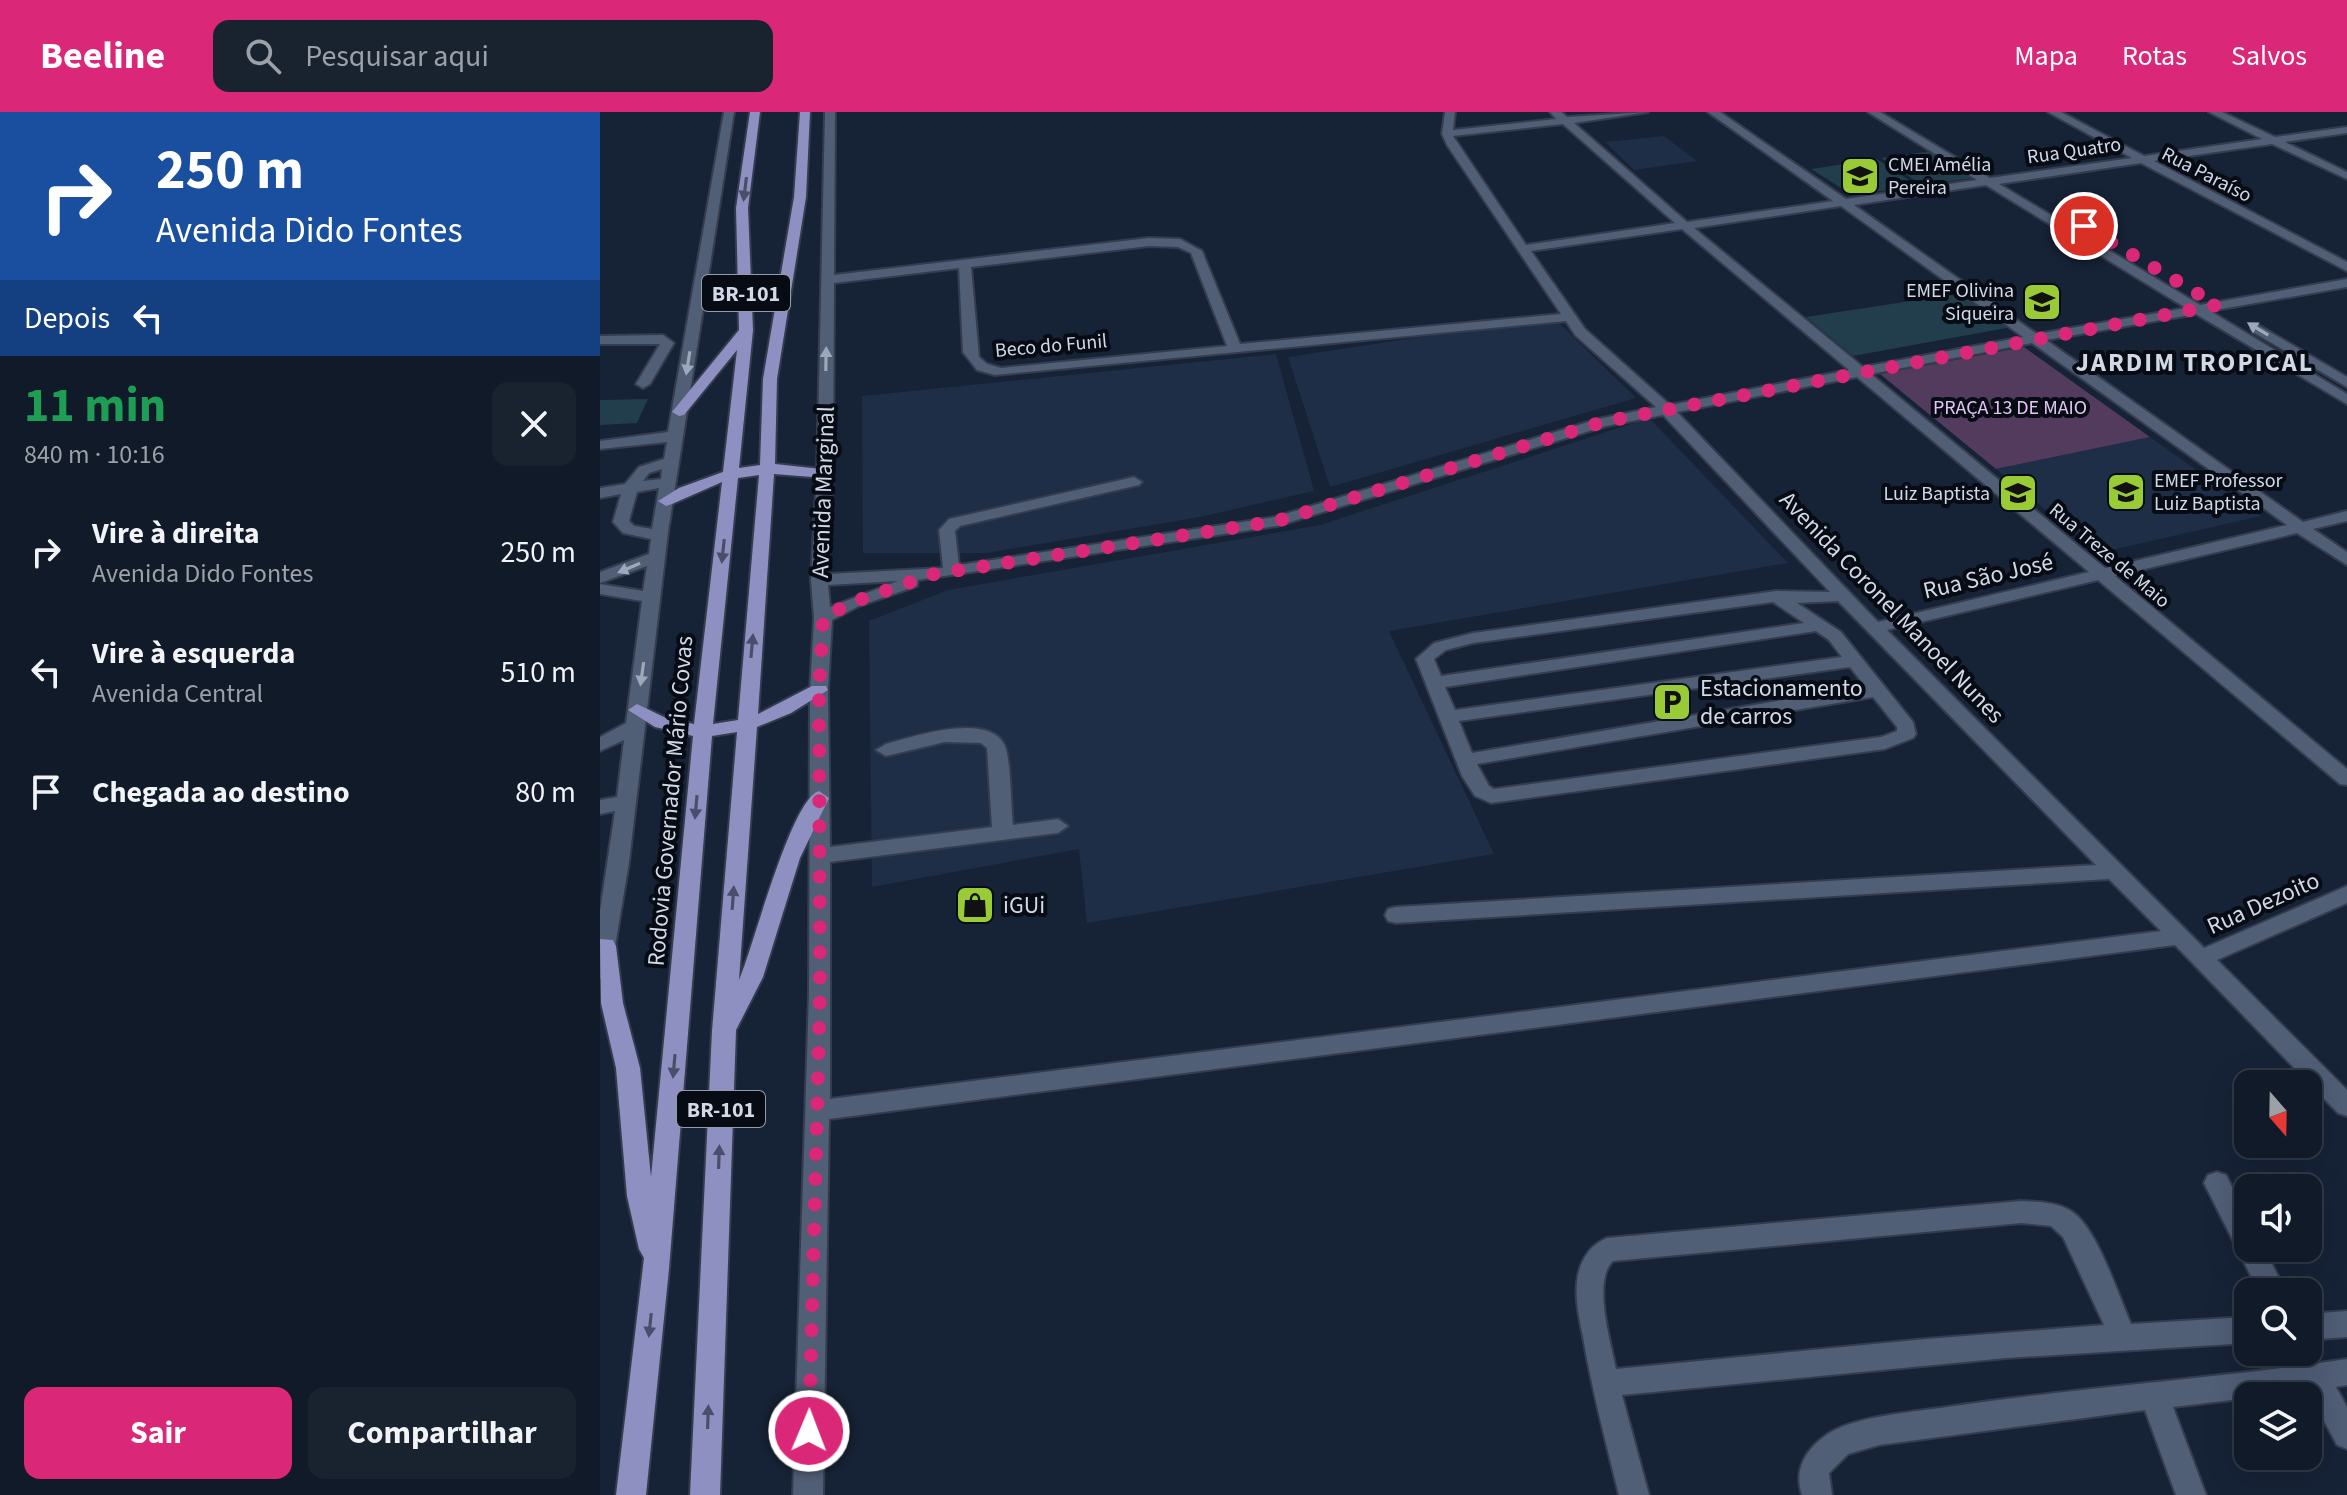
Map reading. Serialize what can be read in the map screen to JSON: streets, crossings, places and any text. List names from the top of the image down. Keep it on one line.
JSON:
{"streets":{"main road":["BR-101","Rodovia Governador Mário Covas"],"street":["Rua Quatro","Rua Paraíso","Beco do Funil","Avenida Marginal","Rua Treze de Maio","Rua São José","Avenida Coronel Manoel Nunes","Rua Dezoito"]},"crossings":[["Rua Quatro","Rua Paraíso"],["Rua Quatro","Rua Treze de Maio"],["Rua Quatro","Avenida Coronel Manoel Nunes"],["Beco do Funil","Avenida Coronel Manoel Nunes"],["Rua Treze de Maio","Rua São José"],["Rua São José","Avenida Coronel Manoel Nunes"],["Avenida Coronel Manoel Nunes","Rua Dezoito"]],"districts":["JARDIM TROPICAL"],"parks":["PRAÇA 13 DE MAIO"],"places":{"school or university":["CMEI Amélia Pereira","EMEF Olivina Siqueira","EMEF Professor Luiz Baptista","Luiz Baptista"],"parking":["Estacionamento de carros"],"shop":["iGUi"]},"north":"bottom","page":{"header":"Beeline","search":"Pesquisar aqui","nav":["Mapa","Rotas","Salvos"],"turn":["250 m","Avenida Dido Fontes"],"then":"Depois","heading":["11 min","840 m · 10:16"],"list":[{"name":"Vire à direita","note":"Avenida Dido Fontes","value":"250 m"},{"name":"Vire à esquerda","note":"Avenida Central","value":"510 m"},{"name":"Chegada ao destino","value":"80 m"}],"buttons":["Sair","Compartilhar"]}}
